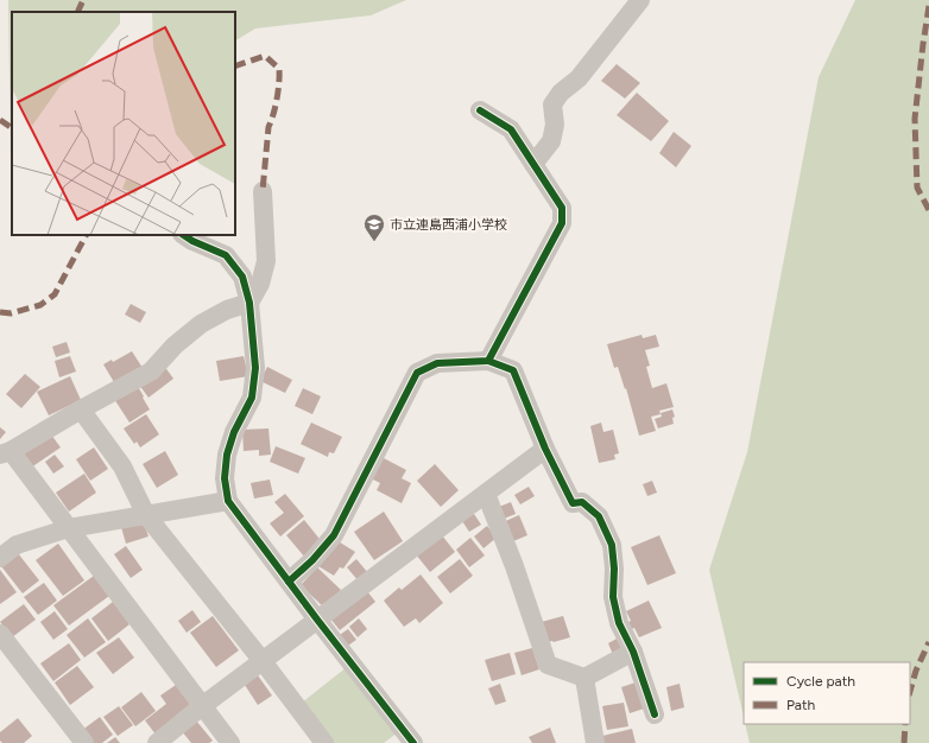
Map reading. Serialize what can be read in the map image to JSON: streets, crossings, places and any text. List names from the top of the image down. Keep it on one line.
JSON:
{"places":{"school or university":["市立連島西浦小学校"]},"legend":["Cycle path","Path"]}
